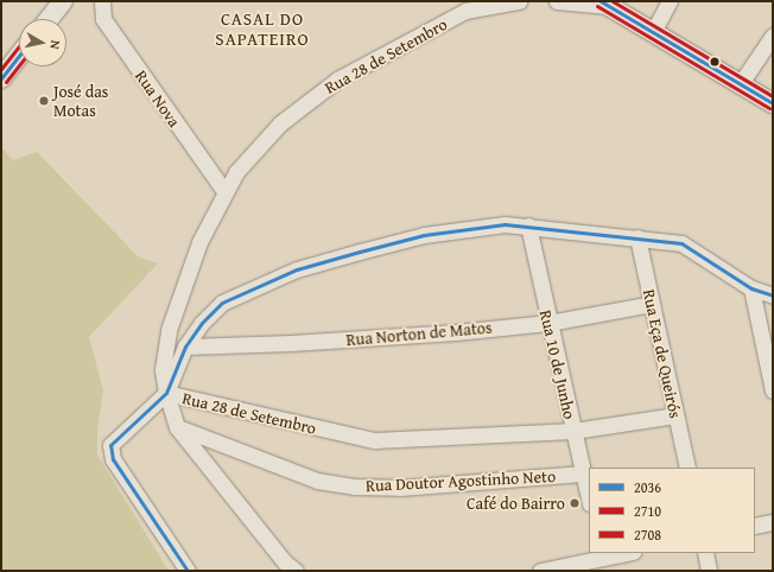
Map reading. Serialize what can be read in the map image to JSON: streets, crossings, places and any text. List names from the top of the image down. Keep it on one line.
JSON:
{"streets":{"street":["Rua 28 de Setembro","Rua Nova","Rua Norton de Matos","Rua Eça de Queirós","Rua 10 de Junho","Rua Doutor Agostinho Neto"]},"crossings":[["Rua 28 de Setembro","Rua Nova"],["Rua 28 de Setembro","Rua Eça de Queirós"],["Rua 28 de Setembro","Rua 10 de Junho"],["Rua Norton de Matos","Rua Eça de Queirós"],["Rua Norton de Matos","Rua 10 de Junho"],["Rua 10 de Junho","Rua Doutor Agostinho Neto"]],"districts":["CASAL DO SAPATEIRO"],"places":["José das Motas","Café do Bairro"],"lines":["transit line 2036","transit line 2708","transit line 2710"],"legend":["2036","2710","2708"],"north":"right"}
